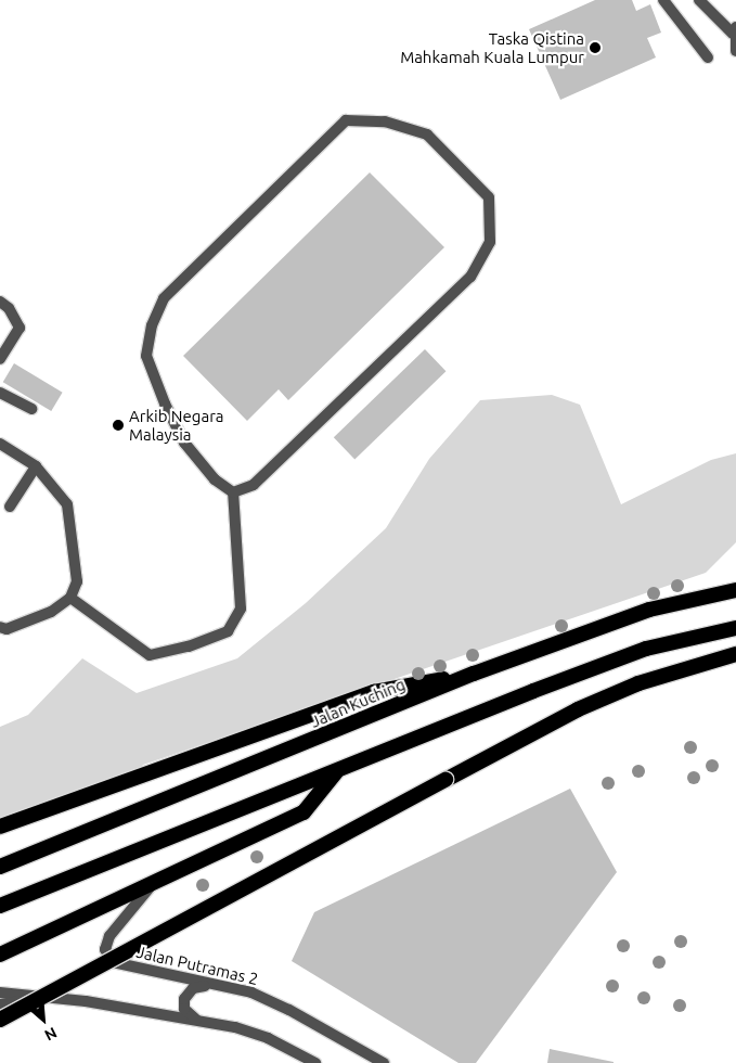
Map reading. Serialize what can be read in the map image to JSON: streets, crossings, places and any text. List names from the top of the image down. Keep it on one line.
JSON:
{"streets":{"highway":["Jalan Kuching"],"street":["Jalan Putramas 2"]},"places":["Taska Qistina Mahkamah Kuala Lumpur","Arkib Negara Malaysia"],"north":"bottom right"}
